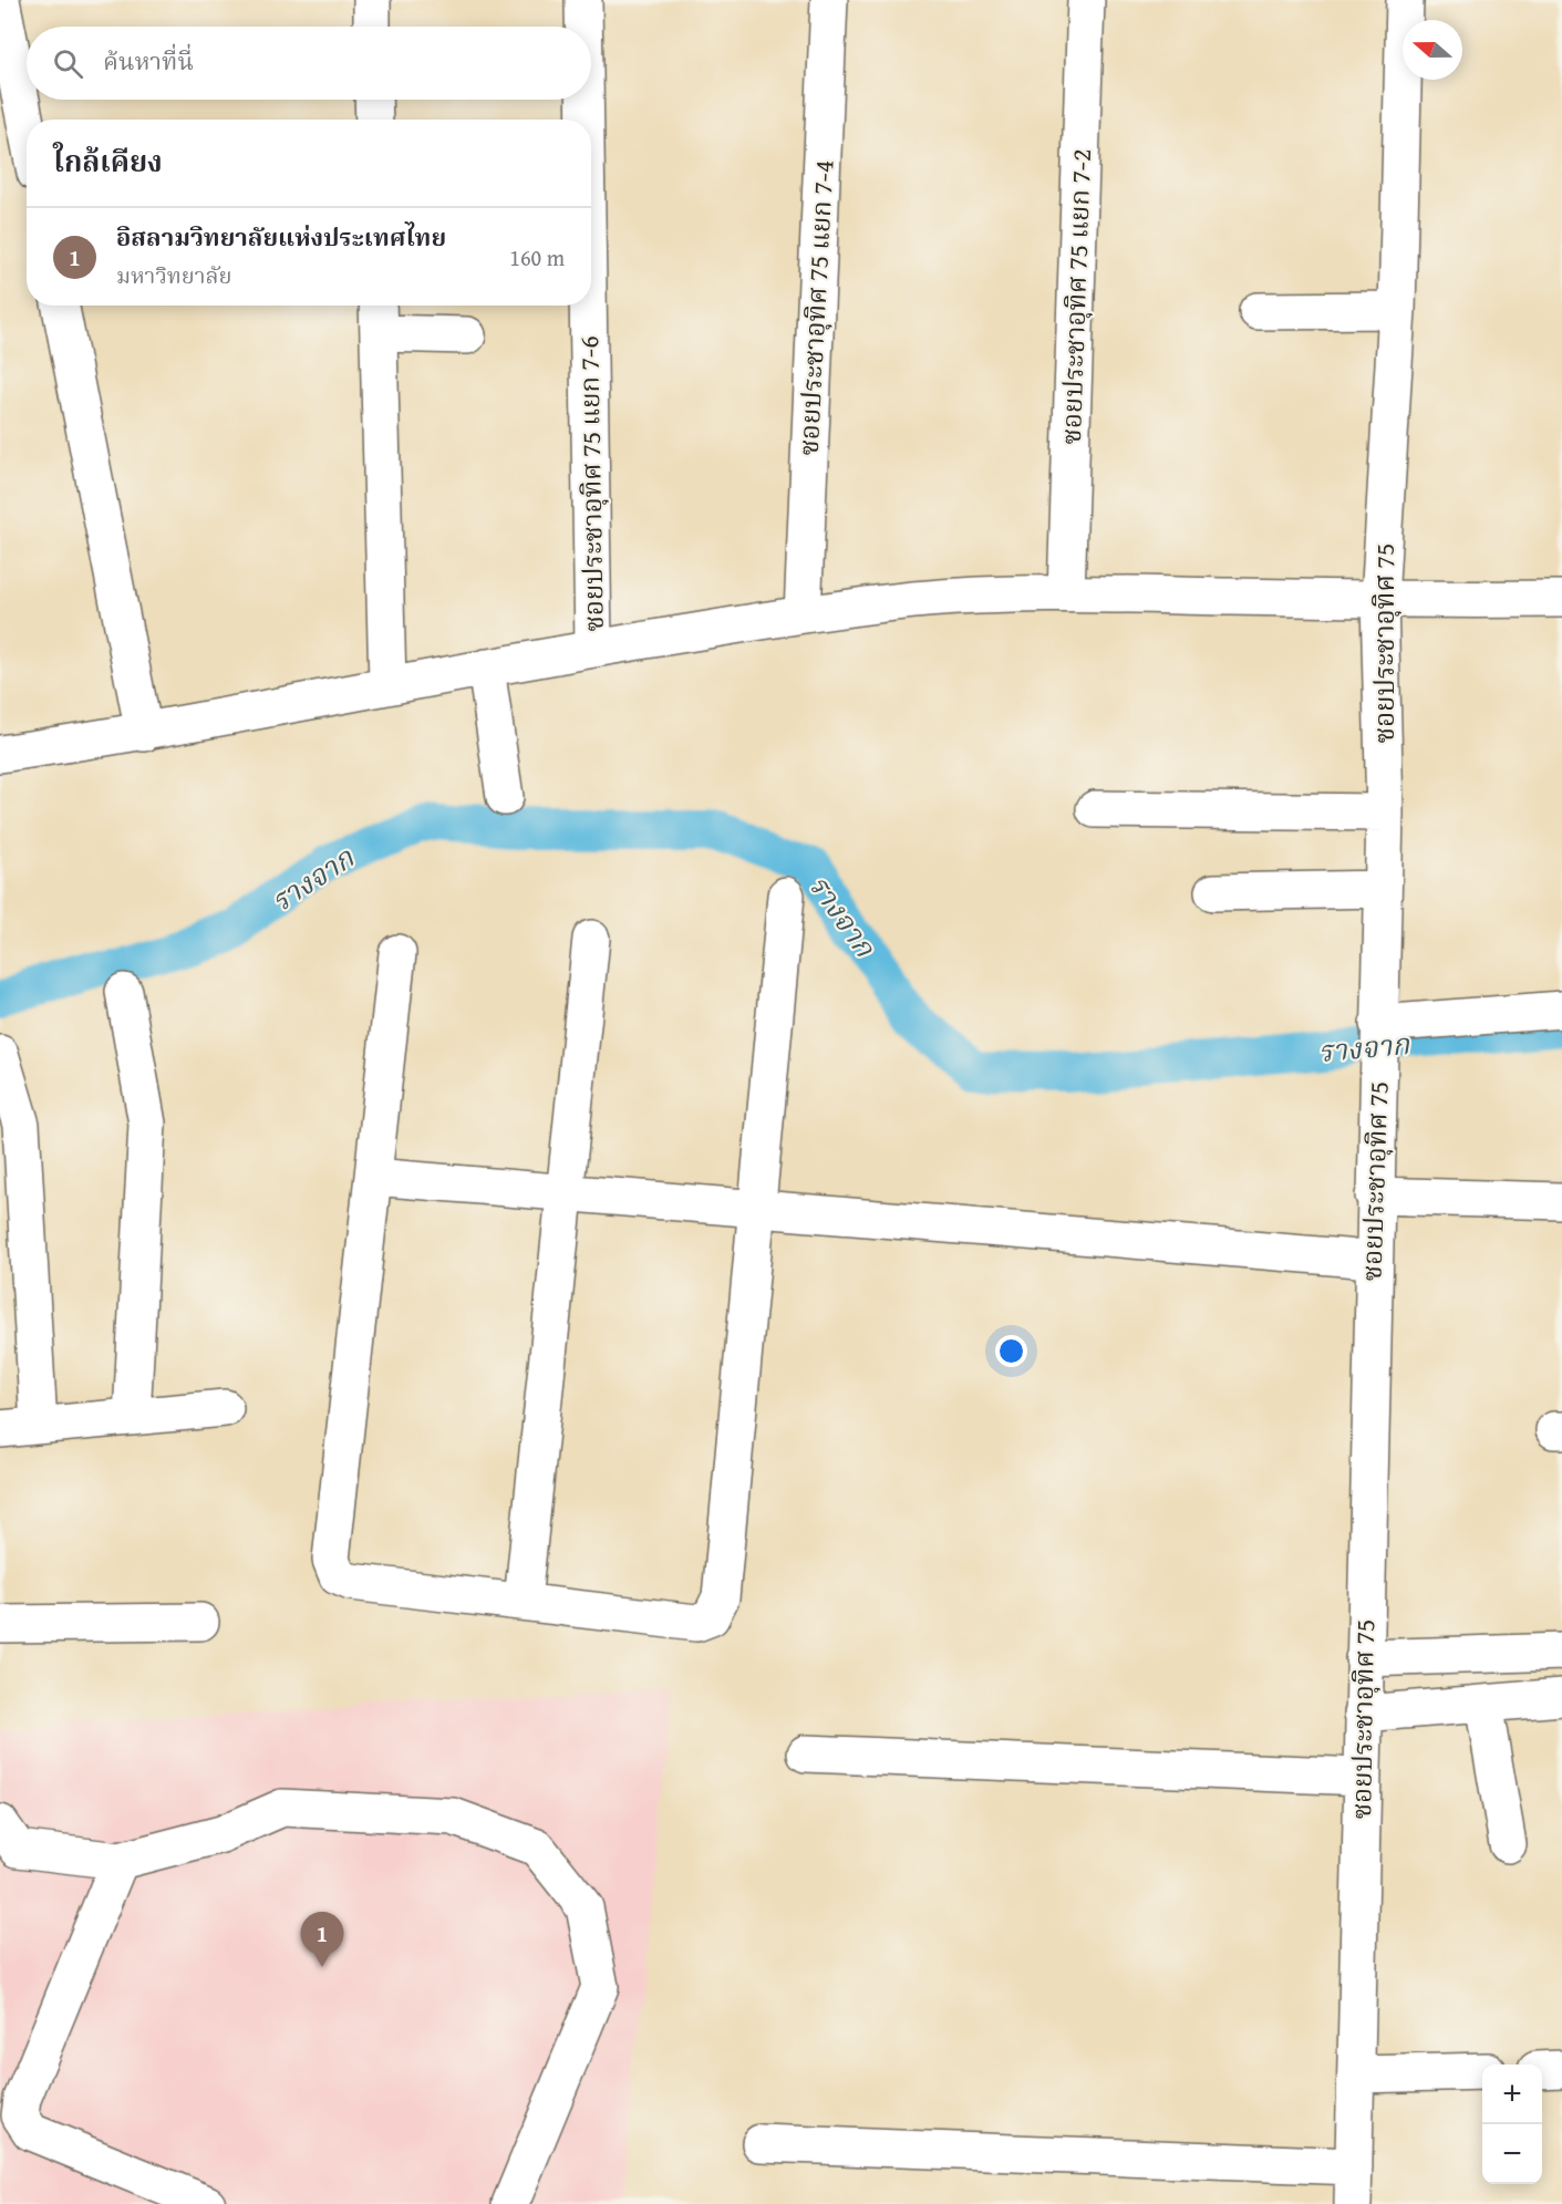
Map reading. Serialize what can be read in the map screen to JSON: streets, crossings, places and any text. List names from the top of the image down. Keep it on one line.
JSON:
{"streets":{"street":["ซอยประชาอุทิศ 75 แยก 7-2","ซอยประชาอุทิศ 75 แยก 7-4","ซอยประชาอุทิศ 75 แยก 7-6","ซอยประชาอุทิศ 75"]},"water":["รางจาก"],"north":"left","page":{"search":"ค้นหาที่นี่","heading":"ใกล้เคียง","list":[{"mark":"1","name":"อิสลามวิทยาลัยแห่งประเทศไทย","note":"มหาวิทยาลัย","value":"160 m"}],"pins":"1","map_buttons":["+","−"]}}
